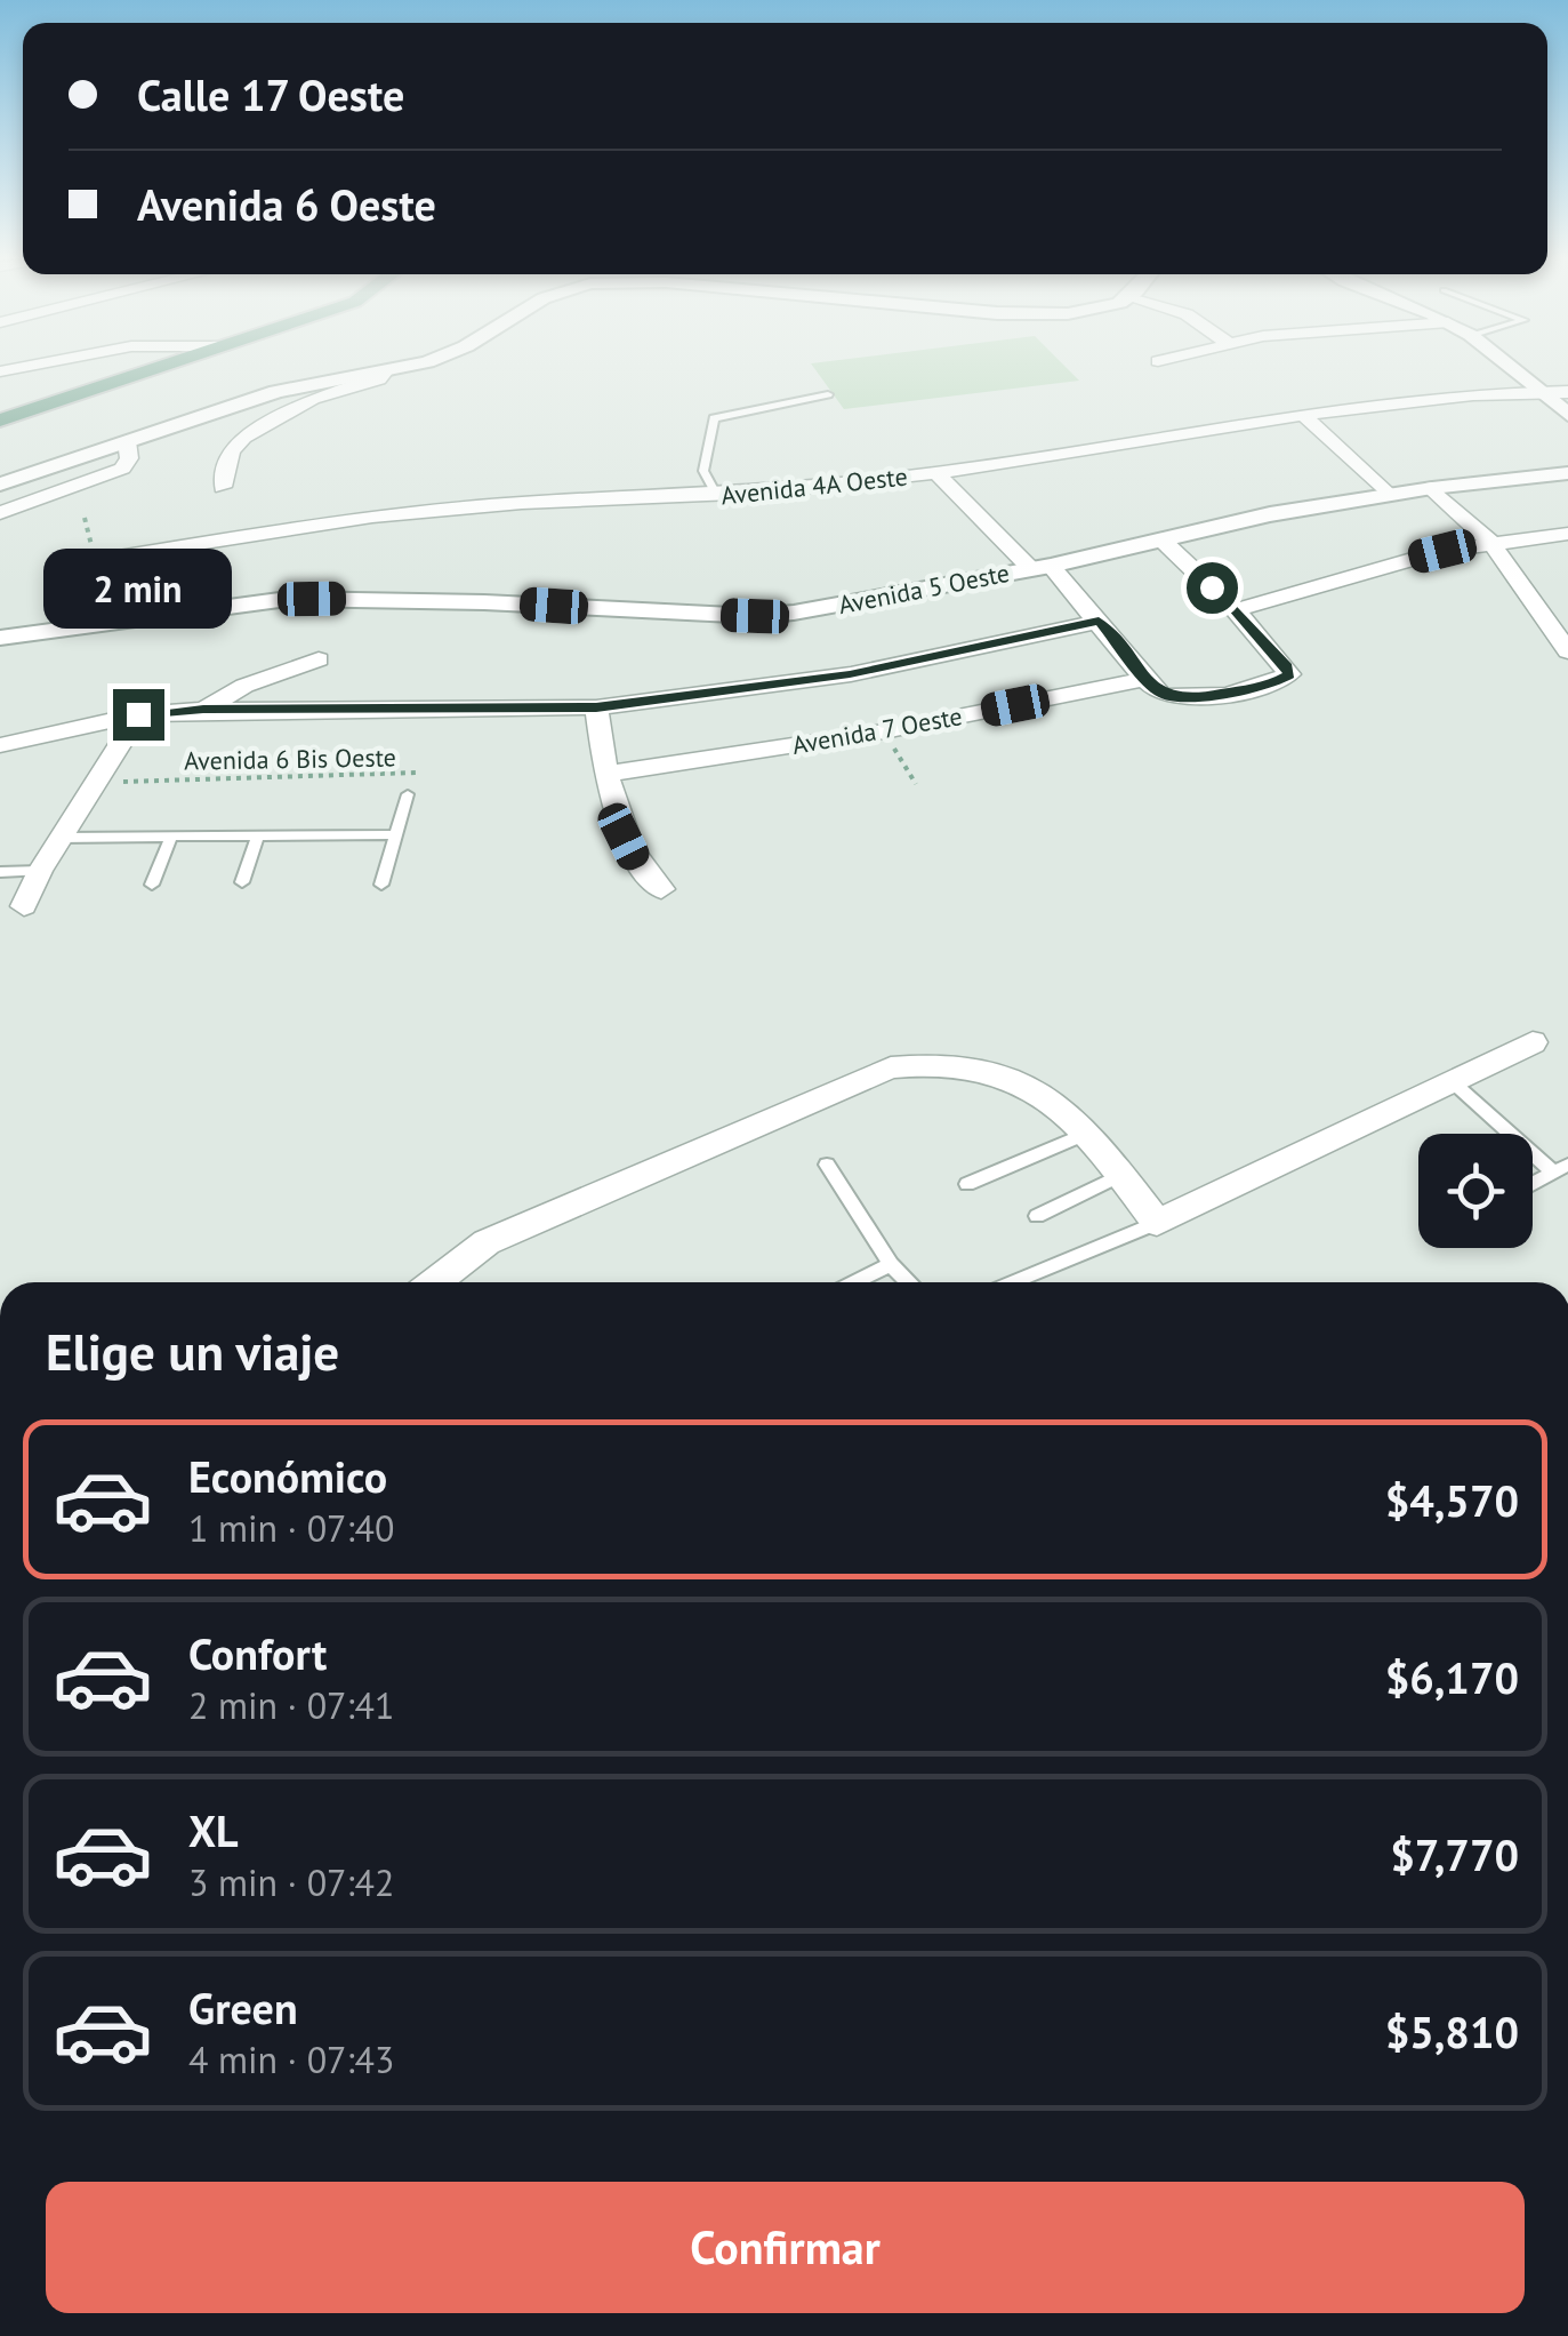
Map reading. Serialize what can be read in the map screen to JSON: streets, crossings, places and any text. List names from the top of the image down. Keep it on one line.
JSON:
{"streets":{"street":["Avenida 4A Oeste","Avenida 5 Oeste","Avenida 7 Oeste"],"path":["Avenida 6 Bis Oeste"]},"page":{"banner":["Calle 17 Oeste","Avenida 6 Oeste"],"bubble":"2 min","heading":"Elige un viaje","list":[{"name":"Económico","note":"1 min · 07:40","value":"$4,570"},{"name":"Confort","note":"2 min · 07:41","value":"$6,170"},{"name":"XL","note":"3 min · 07:42","value":"$7,770"},{"name":"Green","note":"4 min · 07:43","value":"$5,810"}],"buttons":"Confirmar"}}
